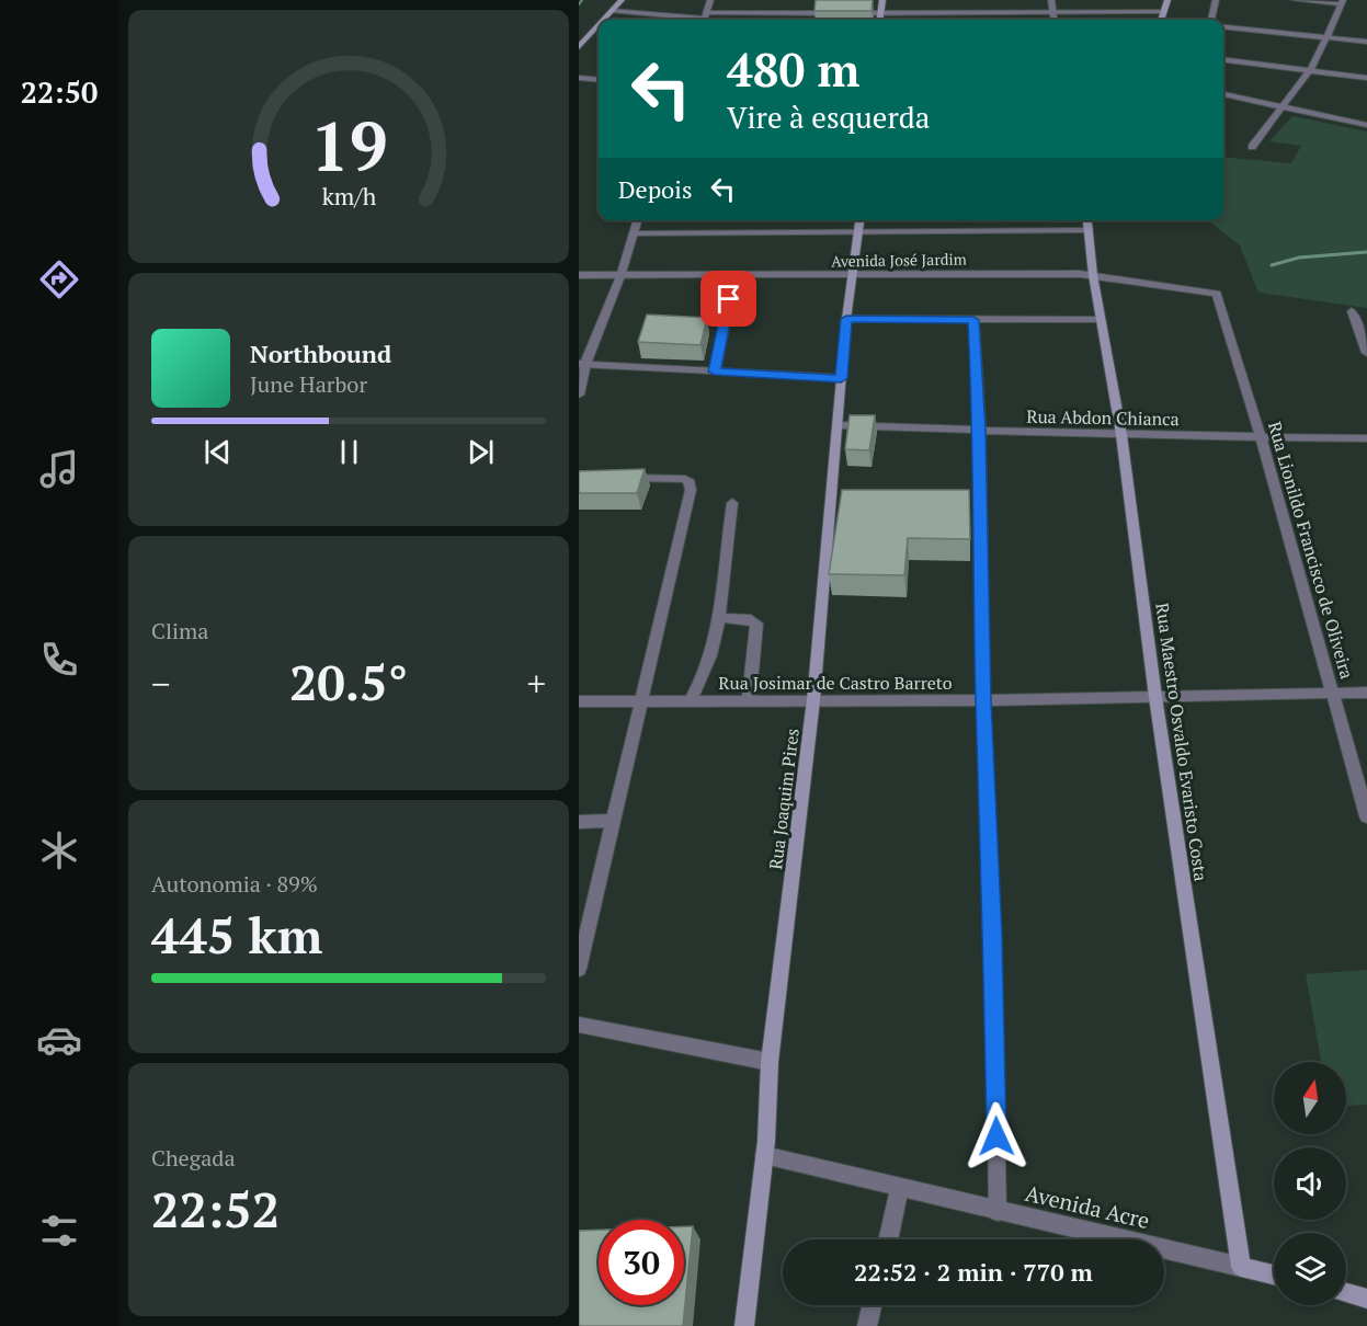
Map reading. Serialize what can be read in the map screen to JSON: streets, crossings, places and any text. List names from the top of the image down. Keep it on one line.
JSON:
{"streets":{"main road":["Rua Maestro Osvaldo Evaristo Costa","Rua Joaquim Pires","Avenida Acre"],"street":["Avenida José Jardim","Rua Abdon Chianca","Rua Lionildo Francisco de Oliveira","Rua Josimar de Castro Barreto"]},"crossings":[["Avenida José Jardim","Rua Lionildo Francisco de Oliveira"],["Avenida José Jardim","Rua Maestro Osvaldo Evaristo Costa"],["Avenida José Jardim","Rua Joaquim Pires"],["Rua Abdon Chianca","Rua Lionildo Francisco de Oliveira"],["Rua Abdon Chianca","Rua Maestro Osvaldo Evaristo Costa"],["Rua Abdon Chianca","Rua Joaquim Pires"],["Rua Lionildo Francisco de Oliveira","Rua Josimar de Castro Barreto"],["Rua Josimar de Castro Barreto","Rua Maestro Osvaldo Evaristo Costa"],["Rua Josimar de Castro Barreto","Rua Joaquim Pires"],["Rua Maestro Osvaldo Evaristo Costa","Avenida Acre"],["Rua Joaquim Pires","Avenida Acre"]],"north":"top","page":{"tabs":"22:50","turn":["480 m","Vire à esquerda"],"then":"Depois","song":["Northbound","June Harbor"],"tile":["Clima",["Autonomia · 89%","445 km"],["Chegada","22:52"]],"heat":["−","20.5°","+"],"limit":"30","trip":"22:52 · 2 min · 770 m","gauge":["19","km/h"]}}
